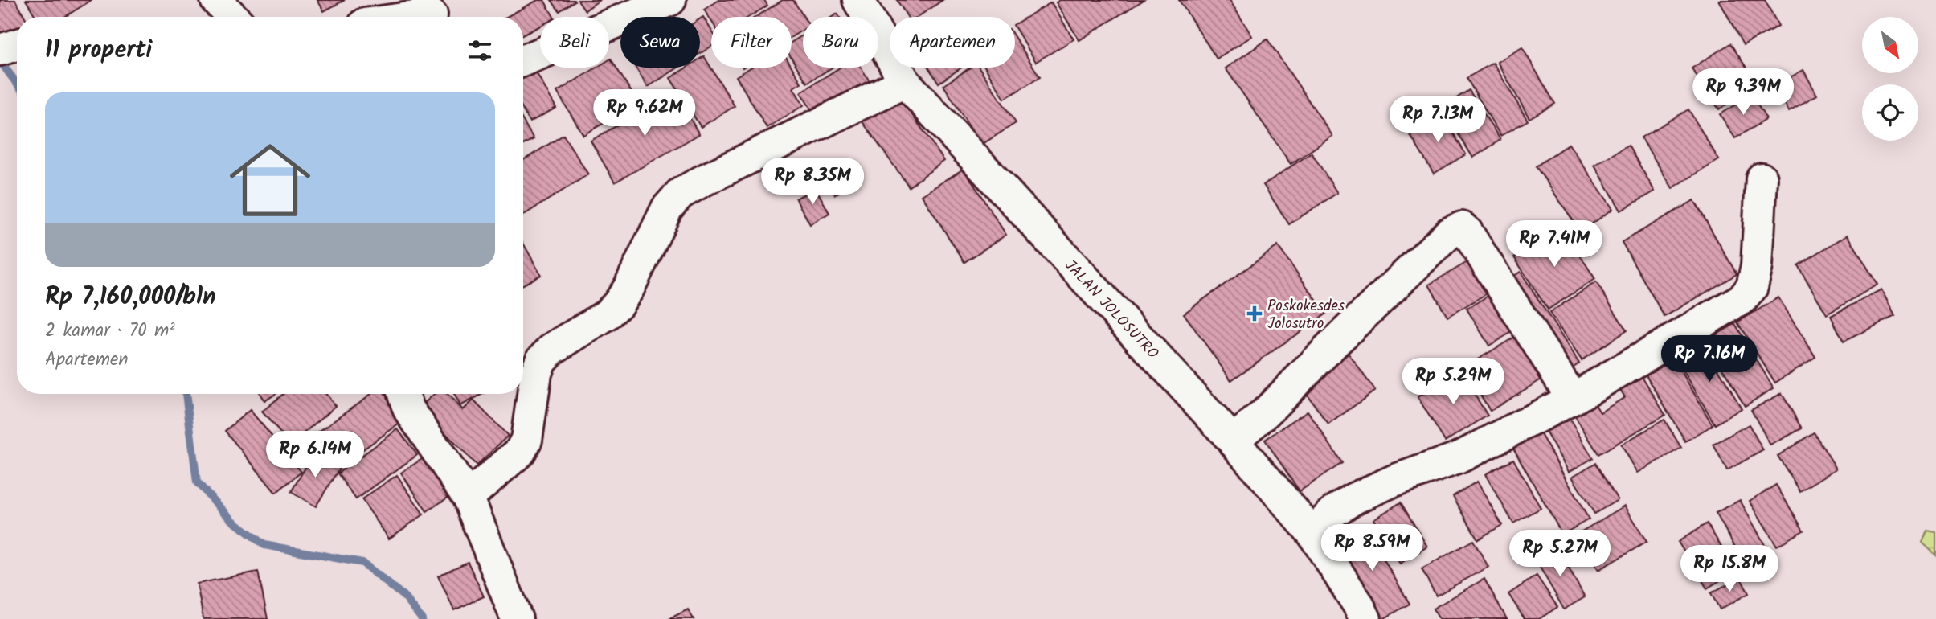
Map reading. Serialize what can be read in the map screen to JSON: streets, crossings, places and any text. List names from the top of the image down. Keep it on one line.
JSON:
{"streets":{"street":["JALAN JOLOSUTRO"]},"places":{"health":["Poskokesdes Jolosutro"]},"north":"bottom right","page":{"chip":["Beli","Sewa","Filter","Baru","Apartemen"],"heading":"11 properti","price":["Rp 9.39M","Rp 9.62M","Rp 7.13M","Rp 8.35M","Rp 7.41M","Rp 7.16M","Rp 5.29M","Rp 6.14M","Rp 8.59M","Rp 5.27M","Rp 15.8M"],"list":[{"name":"Rp 7,160,000/bln","note":"2 kamar · 70 m² · Apartemen"}]}}
